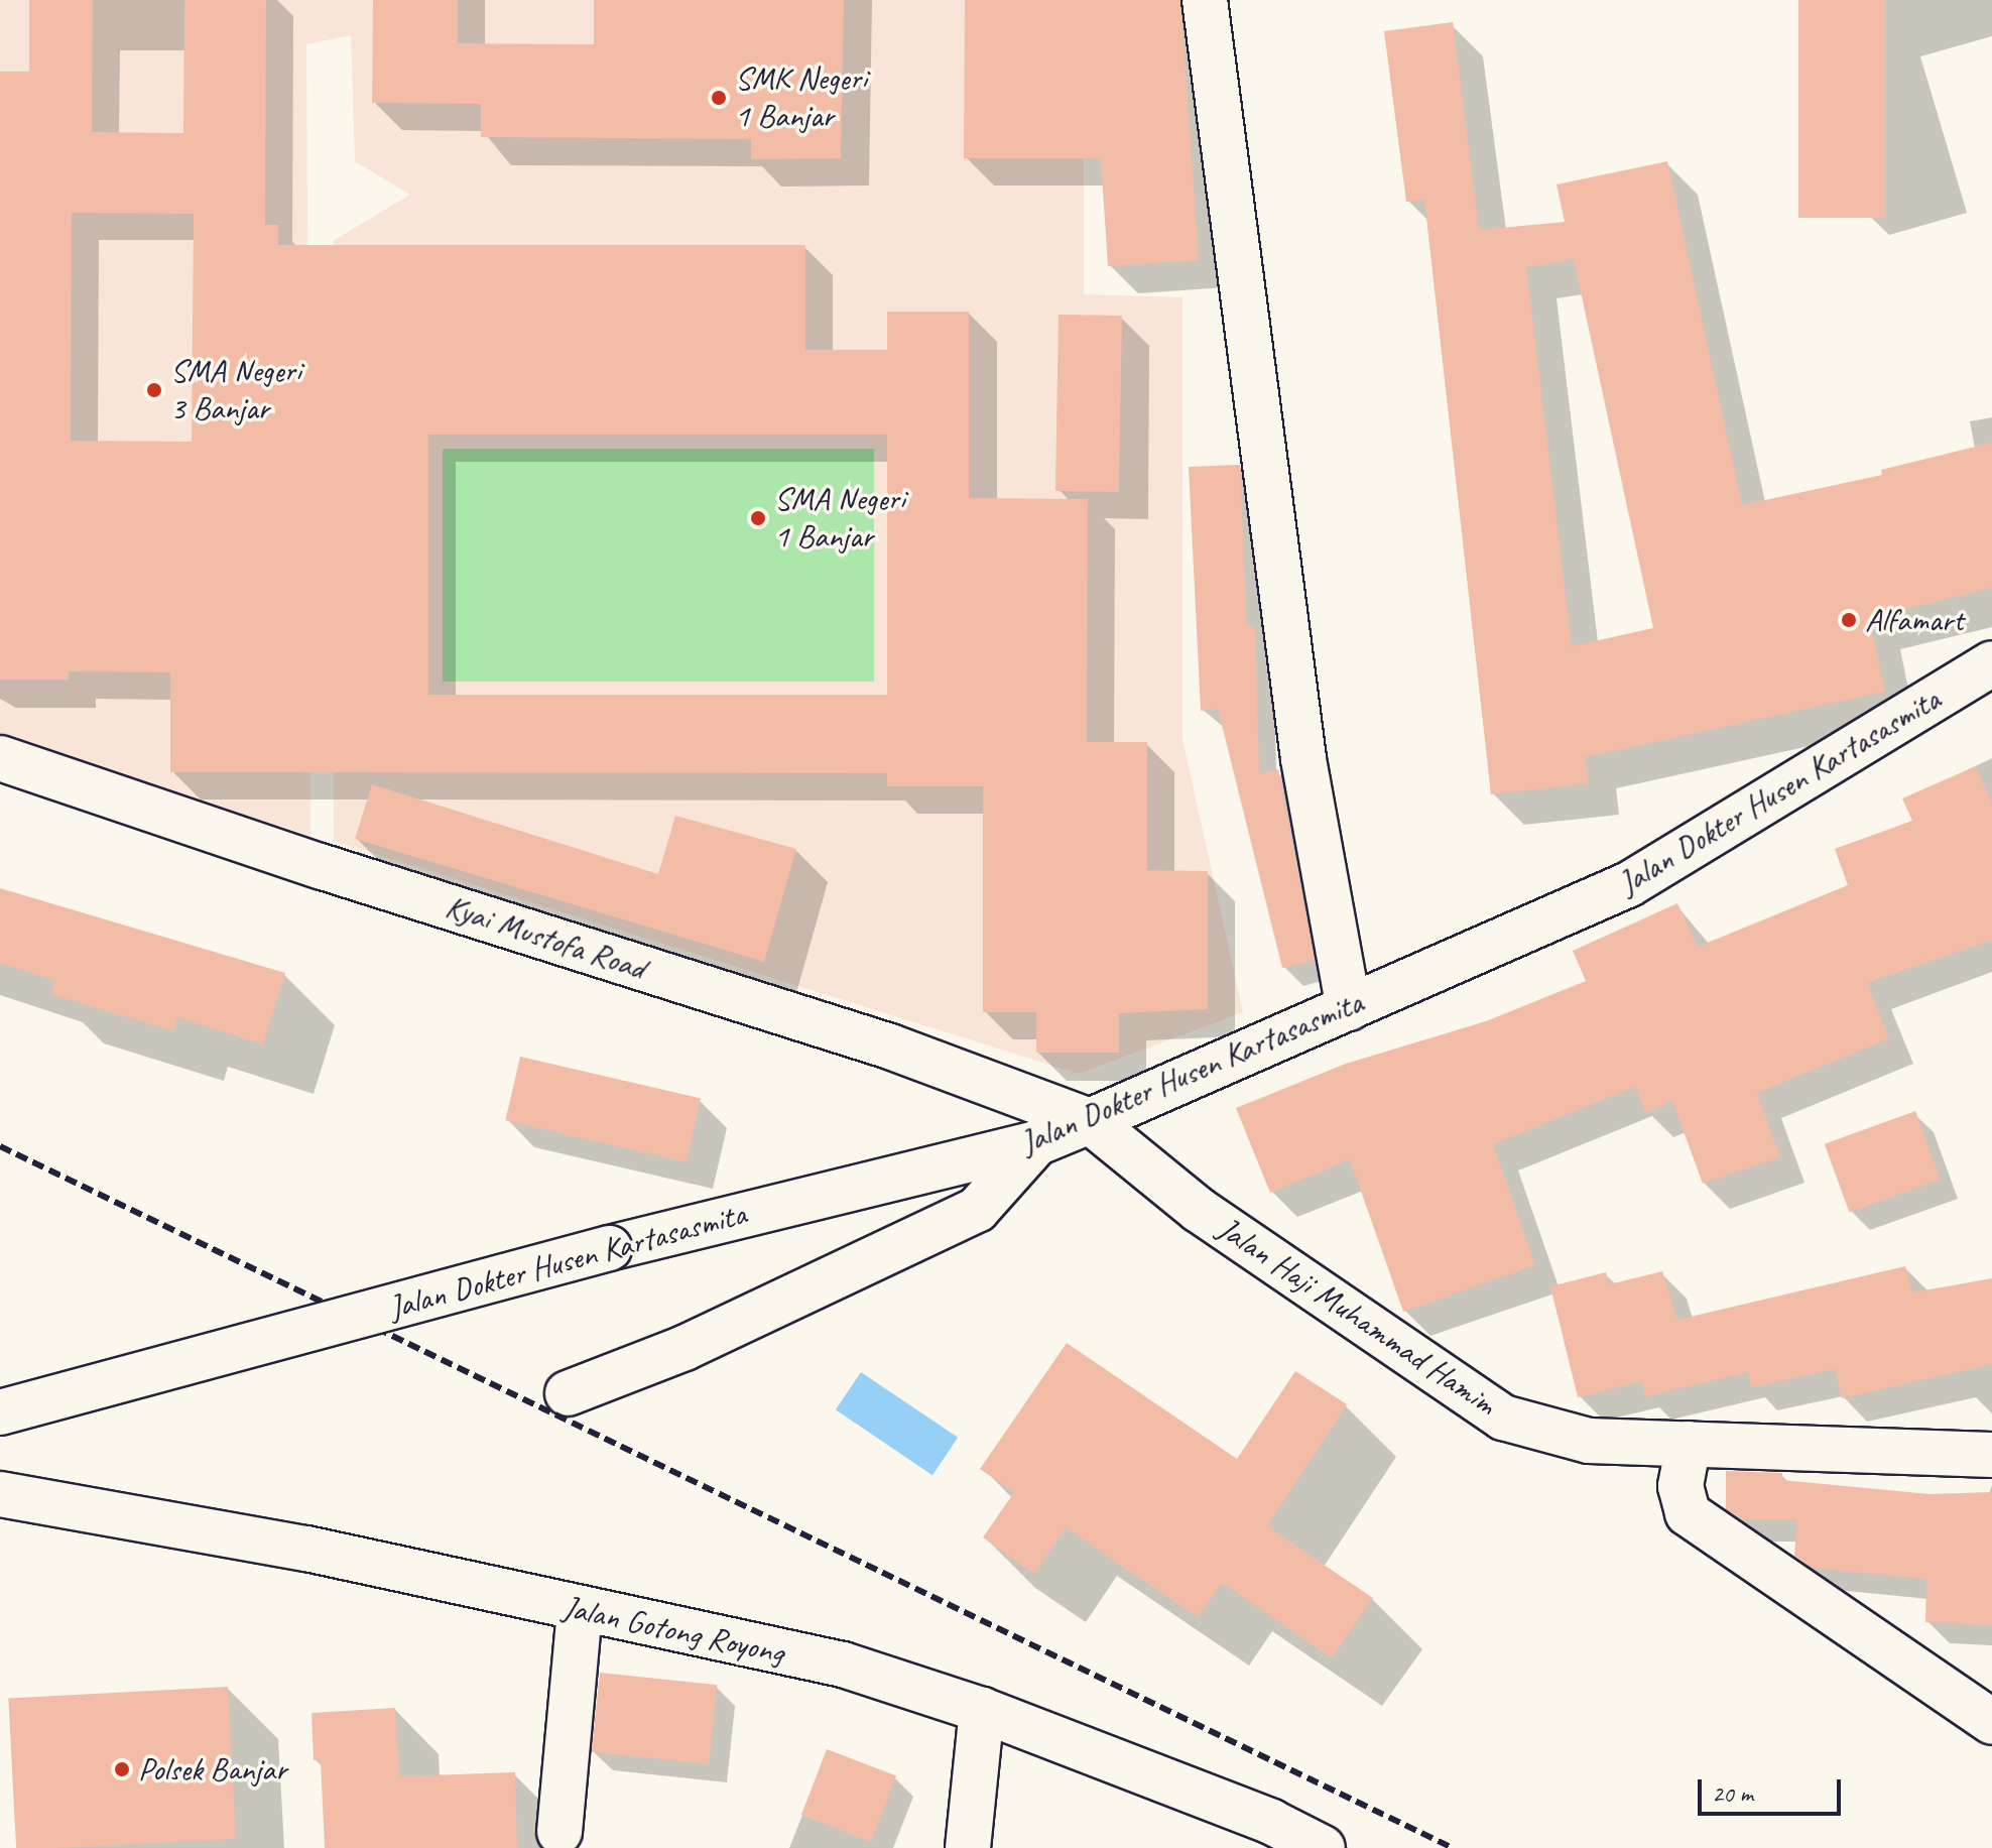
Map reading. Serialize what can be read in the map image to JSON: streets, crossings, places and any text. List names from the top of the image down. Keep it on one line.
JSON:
{"streets":{"street":["Jalan Dokter Husen Kartasasmita","Kyai Mustofa Road","Jalan Haji Muhammad Hamim","Jalan Gotong Royong"]},"crossings":[["Jalan Dokter Husen Kartasasmita","Kyai Mustofa Road"],["Jalan Dokter Husen Kartasasmita","Jalan Haji Muhammad Hamim"],["Kyai Mustofa Road","Jalan Haji Muhammad Hamim"]],"places":["SMK Negeri 1 Banjar","SMA Negeri 3 Banjar","SMA Negeri 1 Banjar","Alfamart","Polsek Banjar"],"scale_bar":"20 m"}
